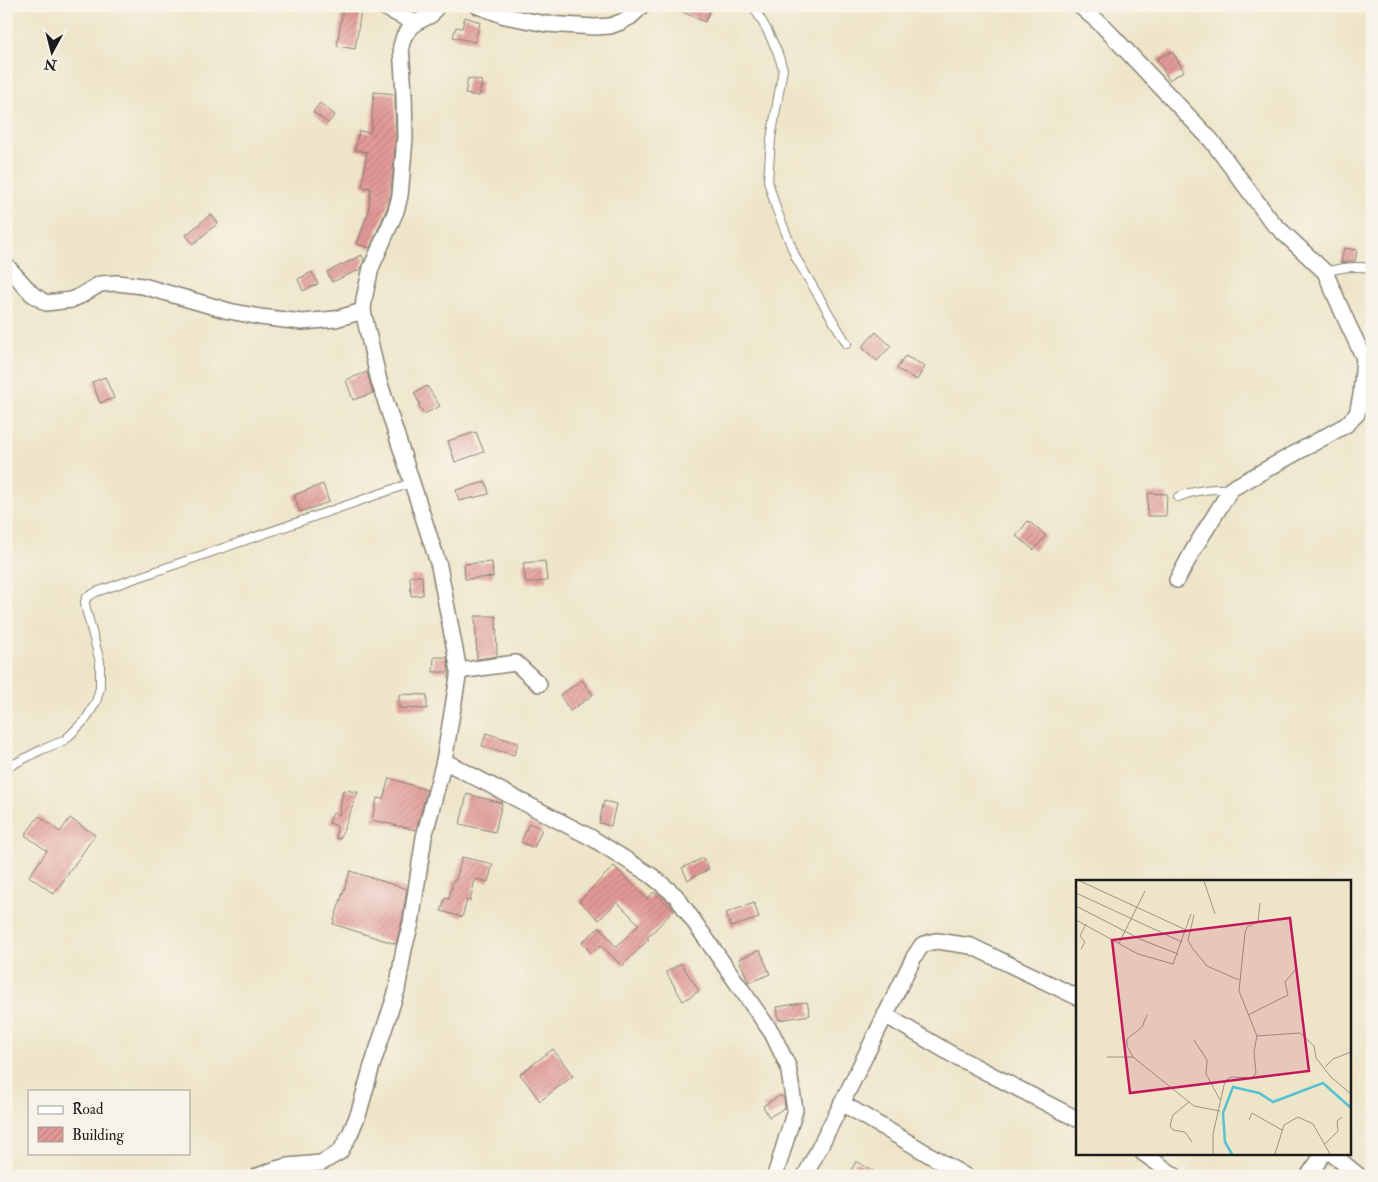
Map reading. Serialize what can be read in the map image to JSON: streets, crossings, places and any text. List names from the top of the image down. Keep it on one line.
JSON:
{"legend":["Road","Building"],"north":"bottom"}
